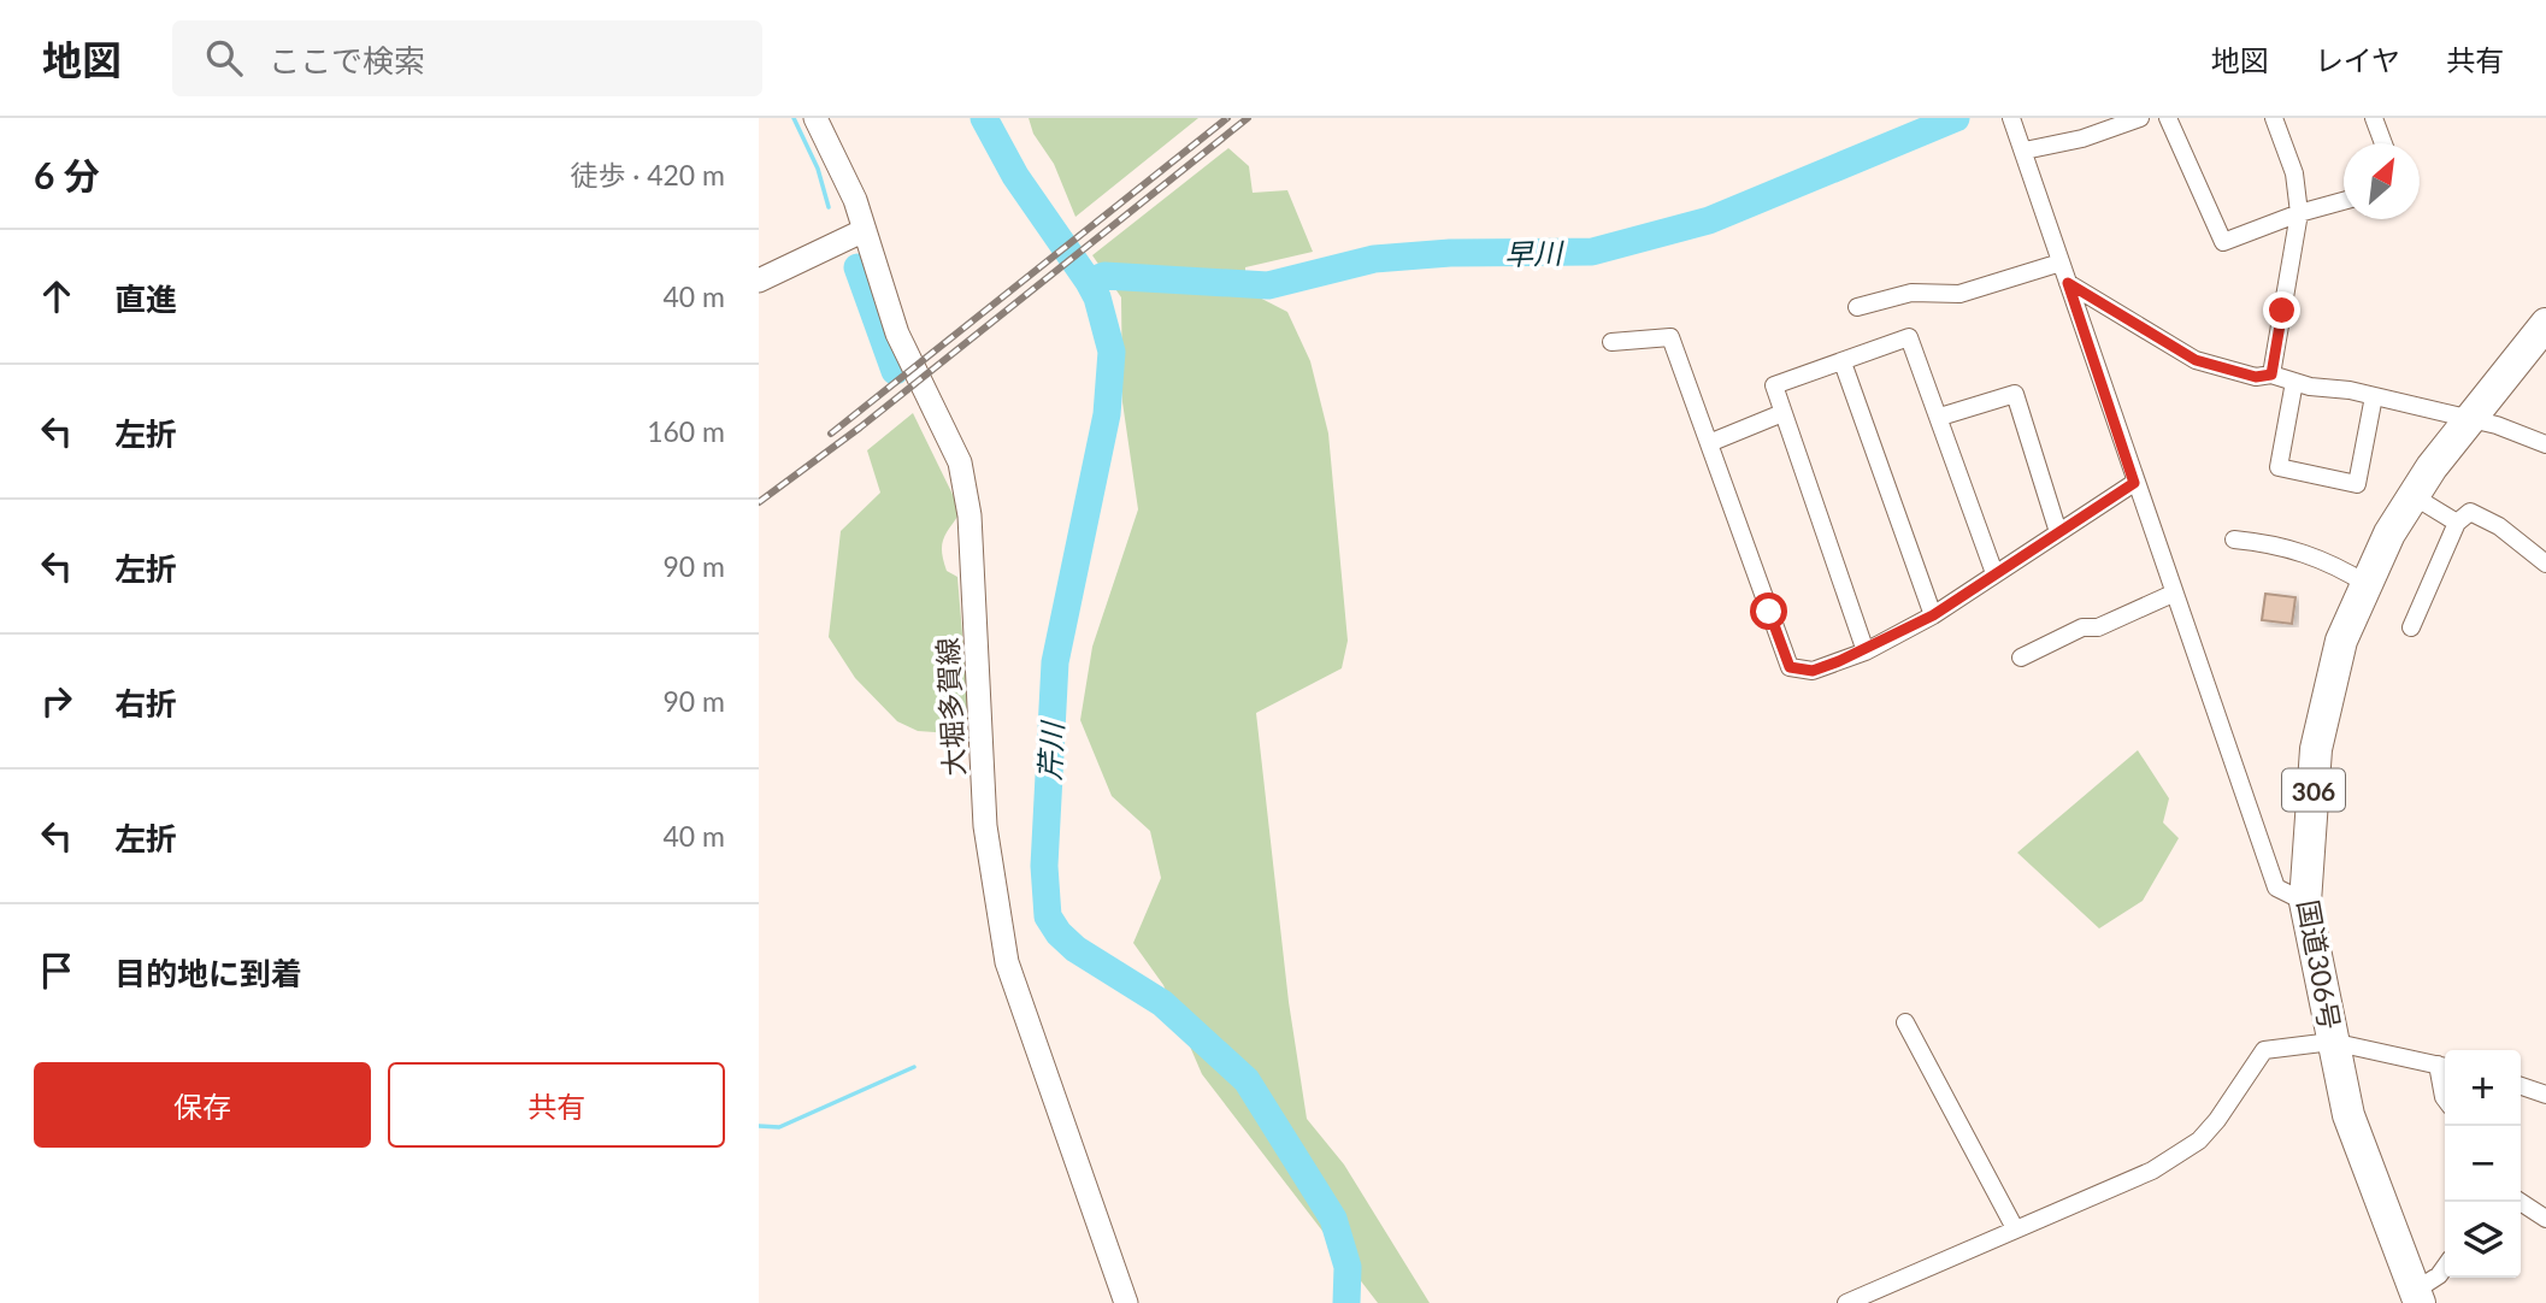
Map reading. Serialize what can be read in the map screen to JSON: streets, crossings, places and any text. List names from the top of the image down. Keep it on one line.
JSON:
{"streets":{"highway":["306","国道306号"],"main road":["大堀多賀線"]},"water":["早川","芹川"],"north":"top right","page":{"header":"地図","search":"ここで検索","nav":["地図","レイヤ","共有"],"heading":["6 分","徒歩 · 420 m"],"list":[["直進","40 m"],["左折","160 m"],["左折","90 m"],["右折","90 m"],["左折","40 m"],"目的地に到着"],"buttons":["保存","共有"],"map_buttons":["+","−"]}}
